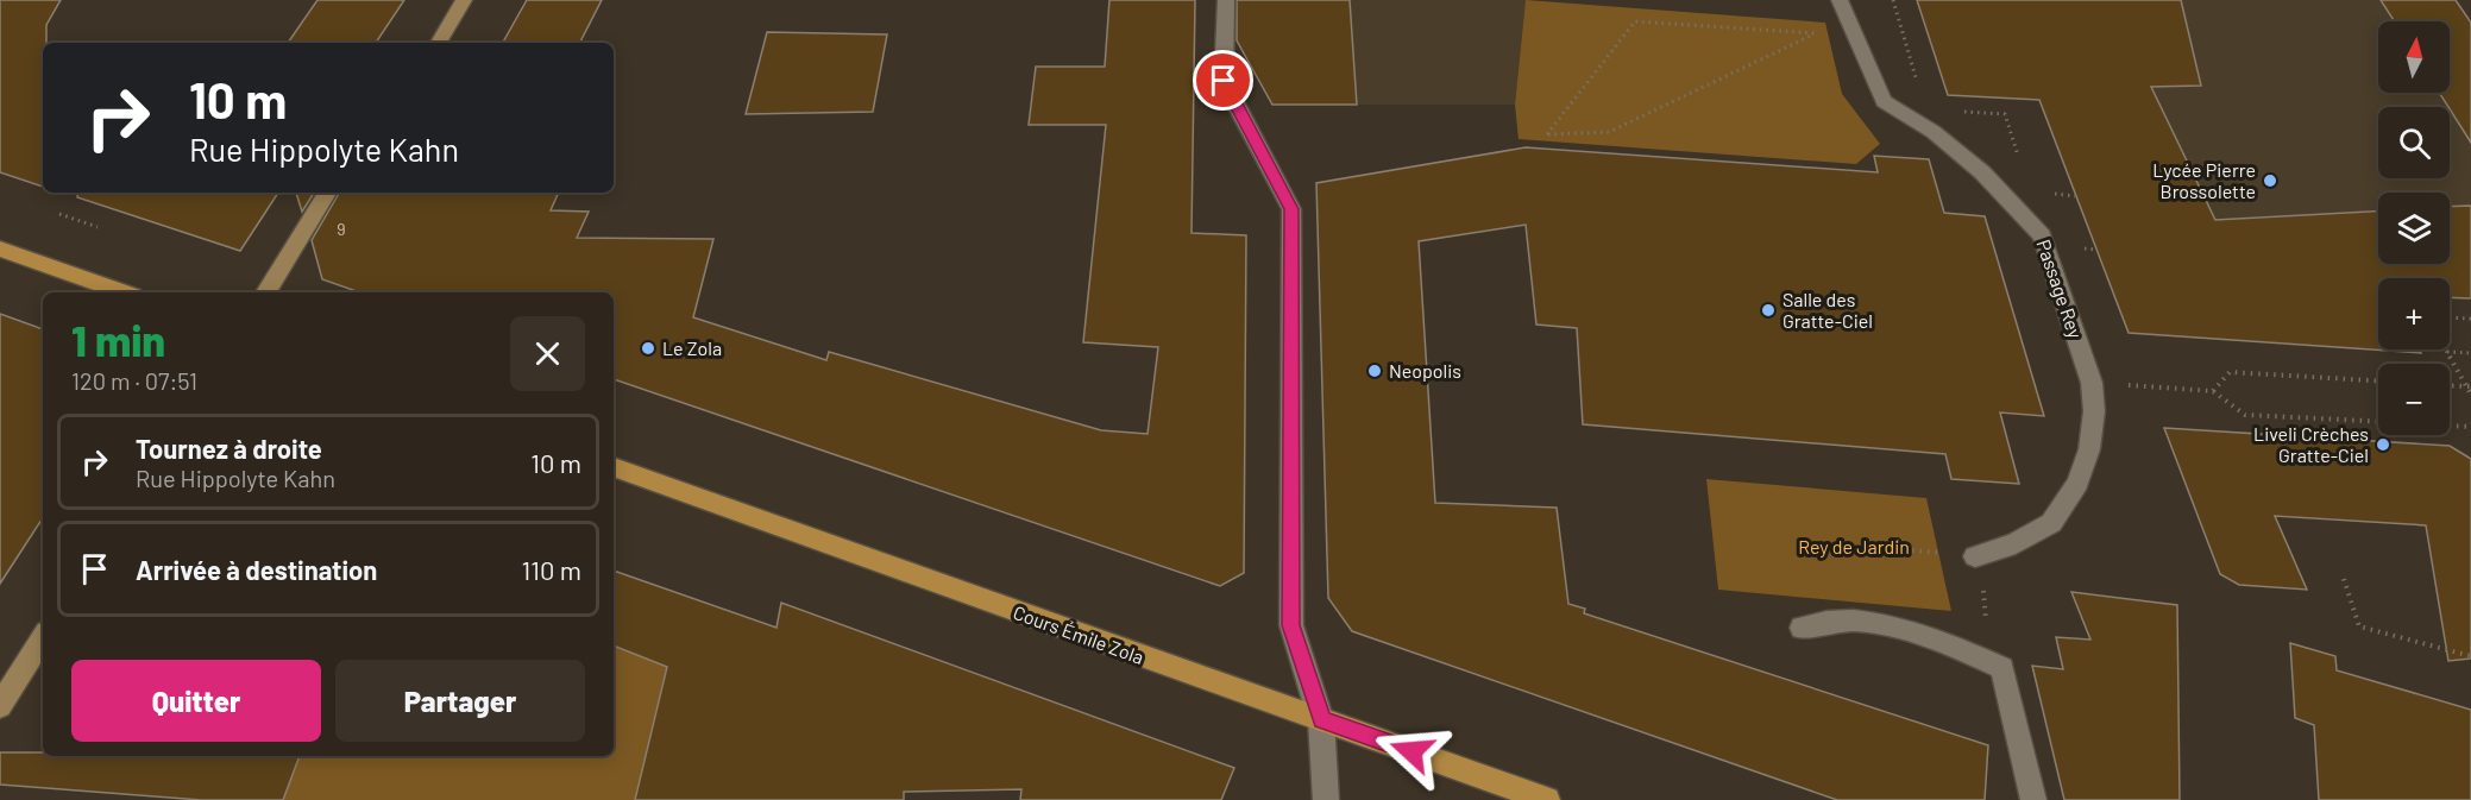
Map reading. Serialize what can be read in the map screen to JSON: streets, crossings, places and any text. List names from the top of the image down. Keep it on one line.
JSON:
{"streets":{"main road":["Cours Émile Zola"],"street":["Passage Rey"]},"parks":["Rey de Jardin"],"places":["Lycée Pierre Brossolette","Salle des Gratte-Ciel","Le Zola","Neopolis","Liveli Crèches Gratte-Ciel"],"house_numbers":["9"],"north":"top","page":{"map_buttons":["+","−"],"turn":["10 m","Rue Hippolyte Kahn"],"heading":["1 min","120 m · 07:51"],"list":[{"name":"Tournez à droite","note":"Rue Hippolyte Kahn","value":"10 m"},{"name":"Arrivée à destination","value":"110 m"}],"buttons":["Quitter","Partager"]}}
